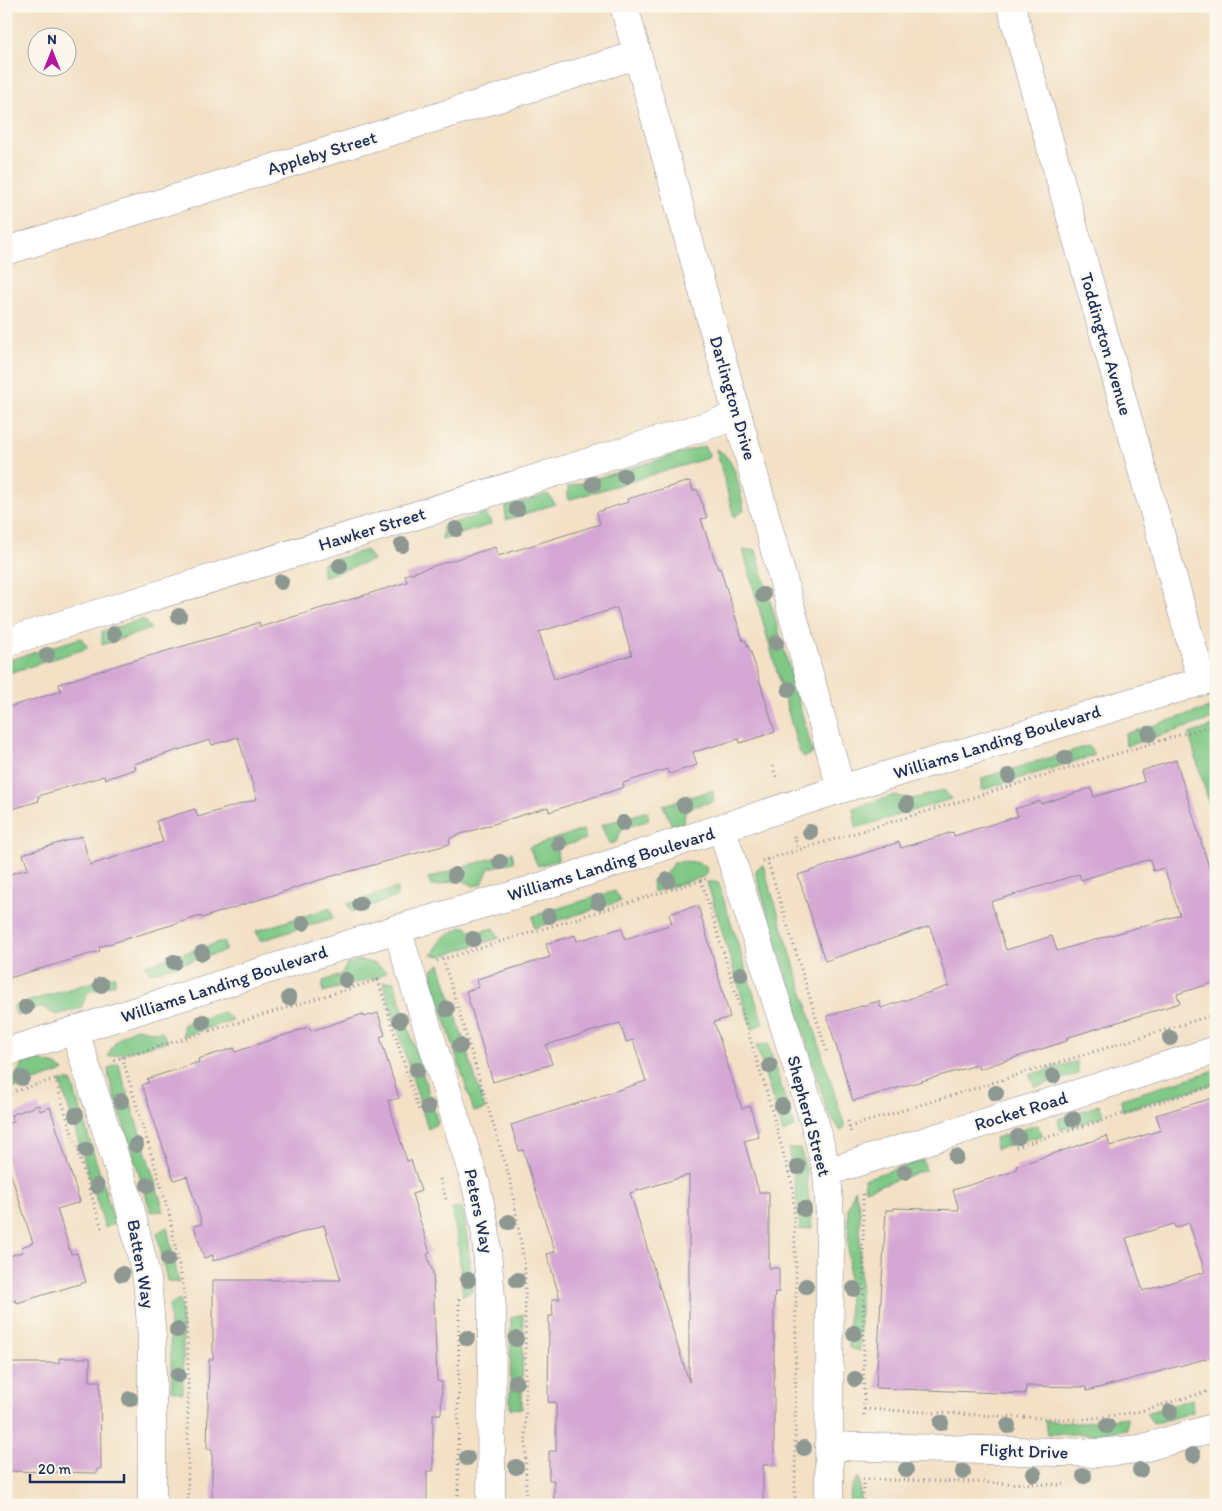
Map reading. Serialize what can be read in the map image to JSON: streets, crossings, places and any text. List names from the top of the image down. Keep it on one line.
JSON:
{"streets":{"street":["Appleby Street","Toddington Avenue","Darlington Drive","Hawker Street","Williams Landing Boulevard","Rocket Road","Shepherd Street","Peters Way","Batten Way","Flight Drive"]},"crossings":[["Appleby Street","Darlington Drive"],["Toddington Avenue","Williams Landing Boulevard"],["Darlington Drive","Hawker Street"],["Darlington Drive","Williams Landing Boulevard"],["Williams Landing Boulevard","Shepherd Street"],["Williams Landing Boulevard","Peters Way"],["Williams Landing Boulevard","Batten Way"],["Rocket Road","Shepherd Street"],["Shepherd Street","Flight Drive"]],"scale_bar":"20 m","north":"top"}
